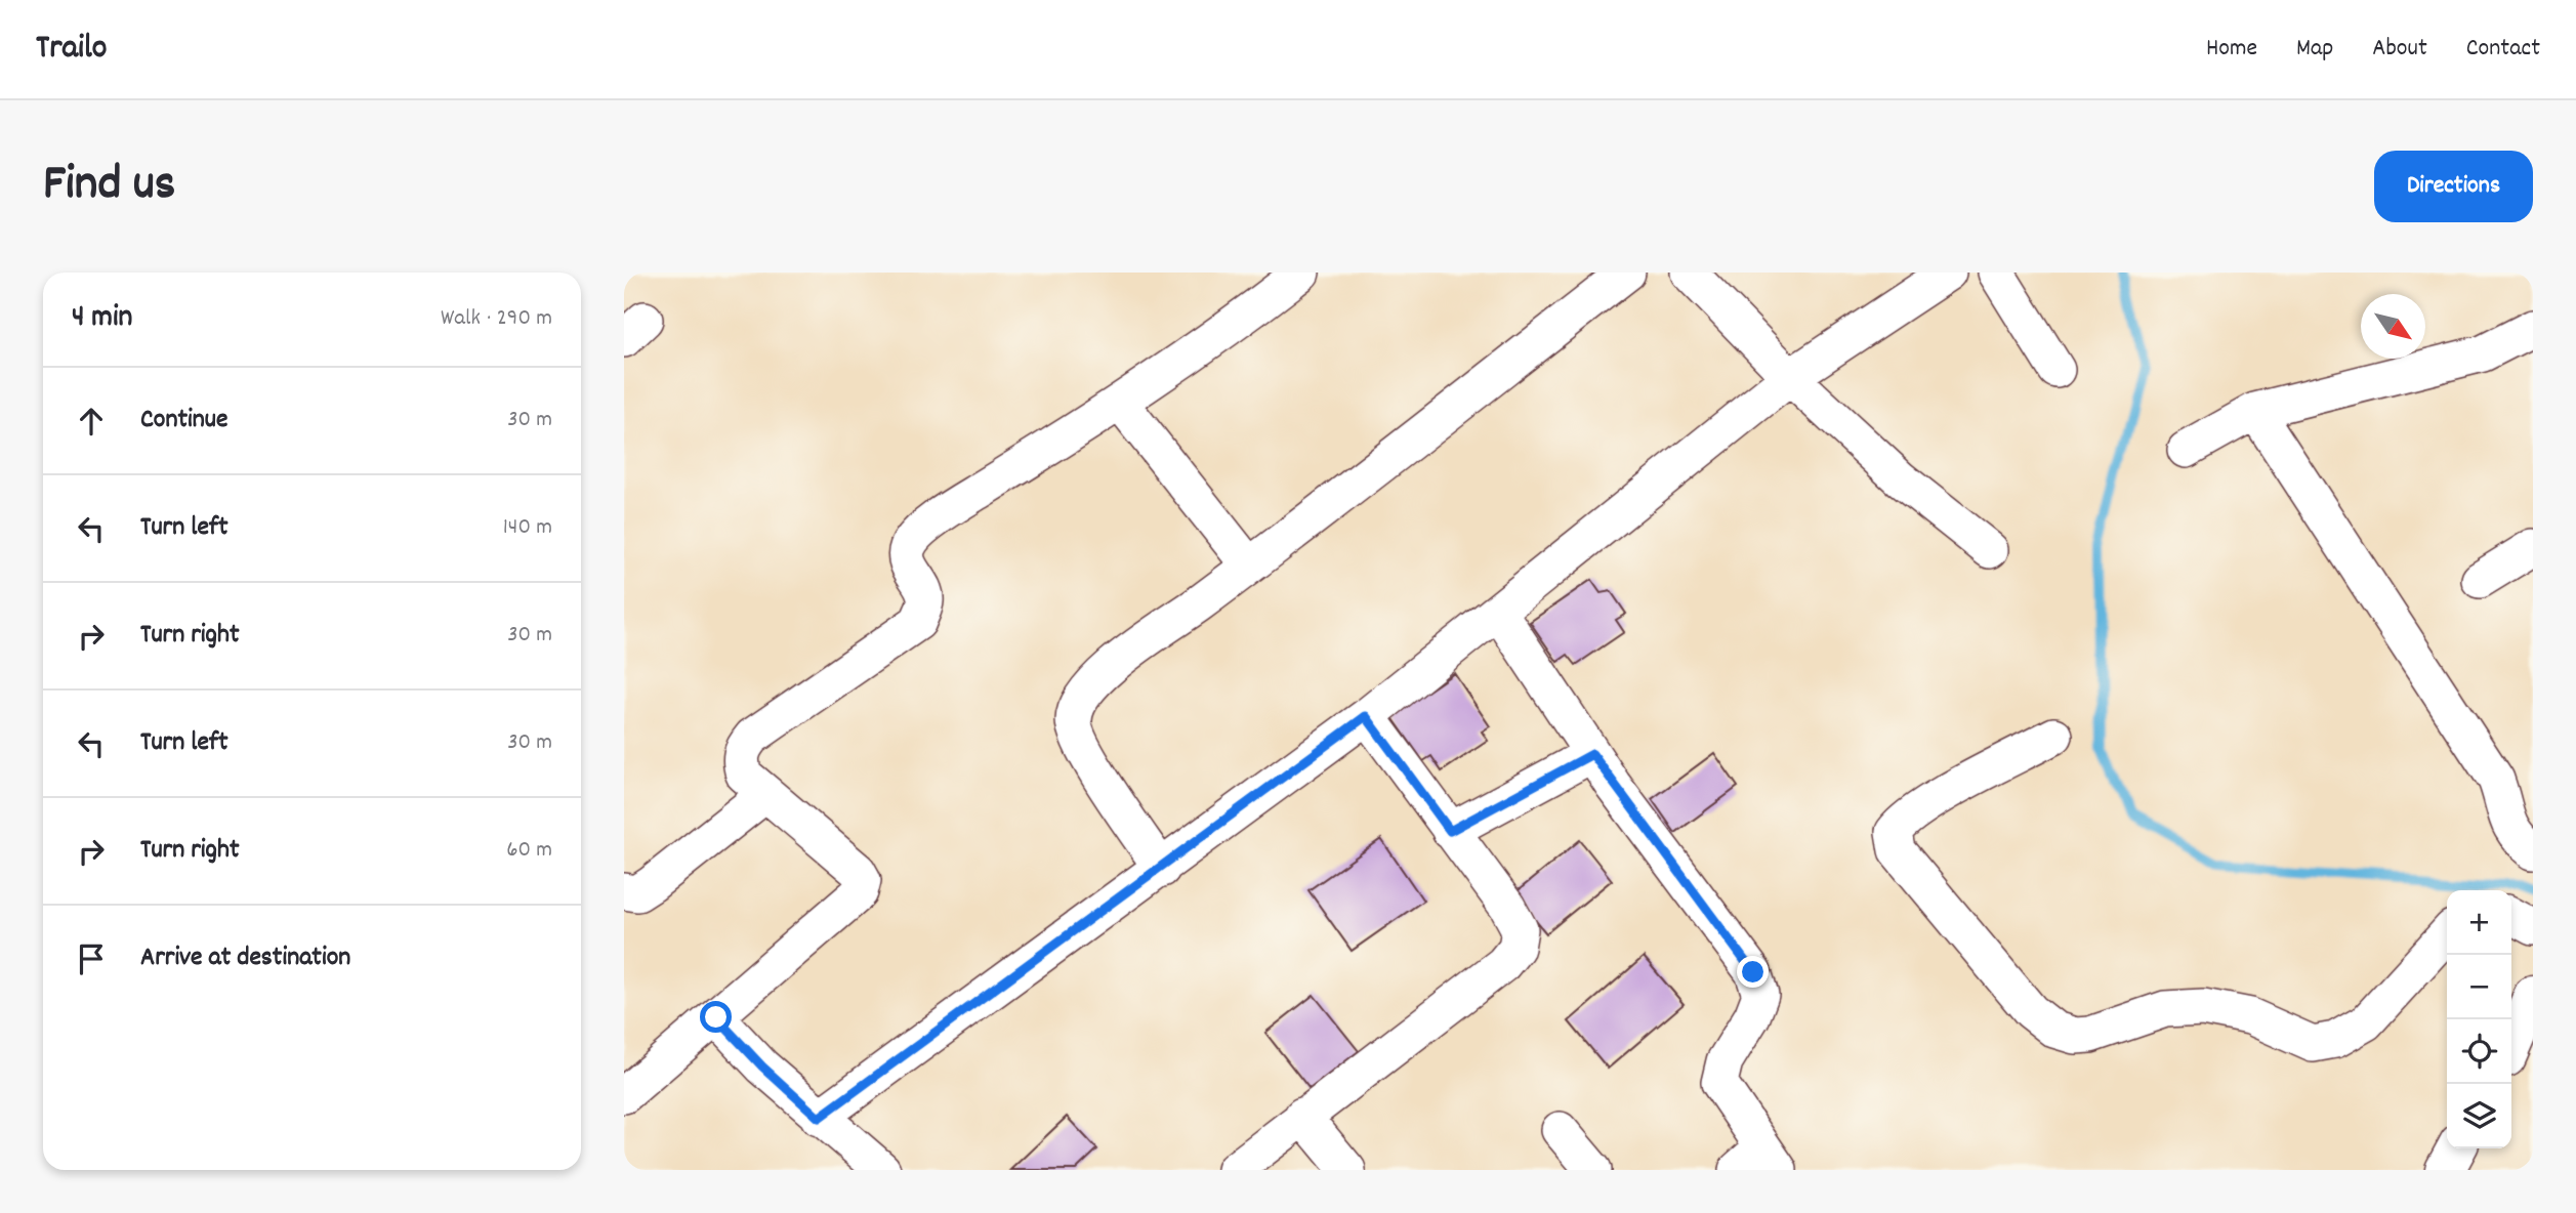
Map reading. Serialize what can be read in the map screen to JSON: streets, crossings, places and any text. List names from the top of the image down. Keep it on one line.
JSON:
{"north":"bottom right","page":{"header":"Trailo","nav":["Home","Map","About","Contact"],"title":"Find us","buttons":"Directions","heading":["4 min","Walk · 290 m"],"list":[["Continue","30 m"],["Turn left","140 m"],["Turn right","30 m"],["Turn left","30 m"],["Turn right","60 m"],"Arrive at destination"],"map_buttons":["+","−"]}}
